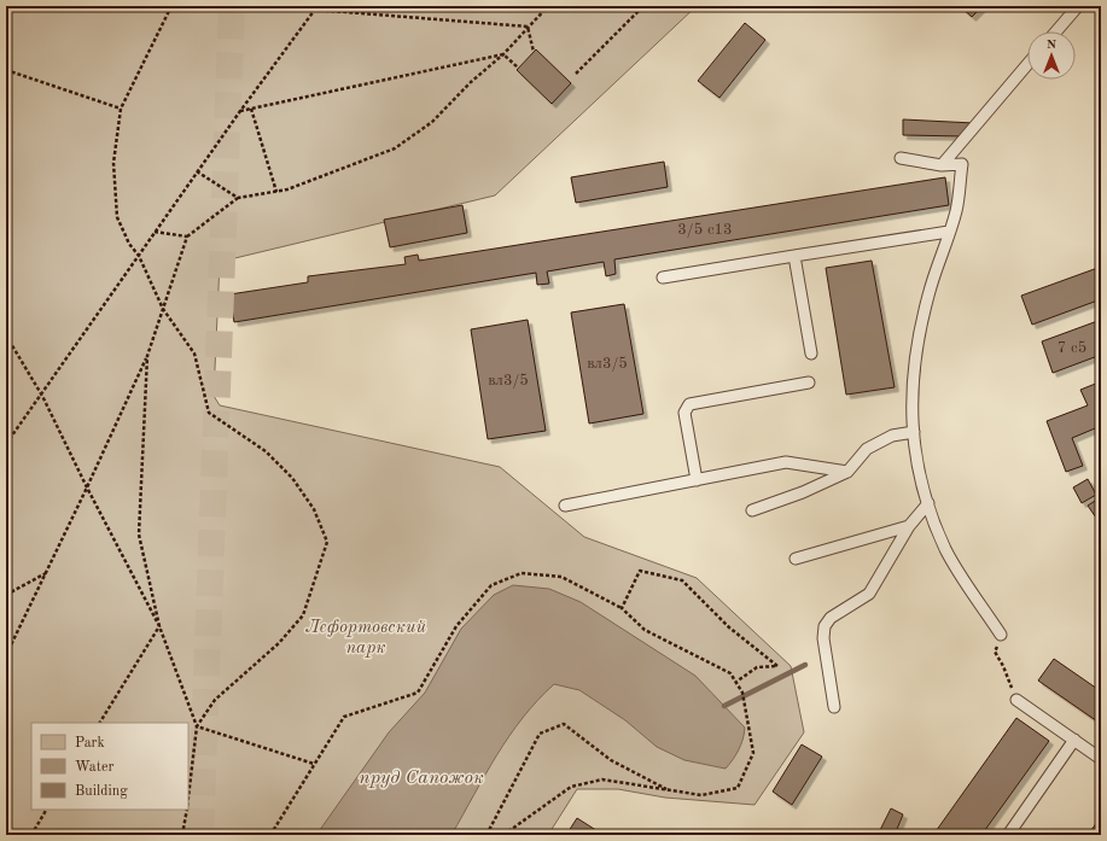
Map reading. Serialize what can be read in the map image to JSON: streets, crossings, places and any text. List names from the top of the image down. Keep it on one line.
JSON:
{"water":["пруд Сапожок"],"parks":["Лефортовский парк"],"house_numbers":["3/5 с13","7 с5","вл3/5","вл3/5"],"legend":["Park","Water","Building"],"north":"top"}
